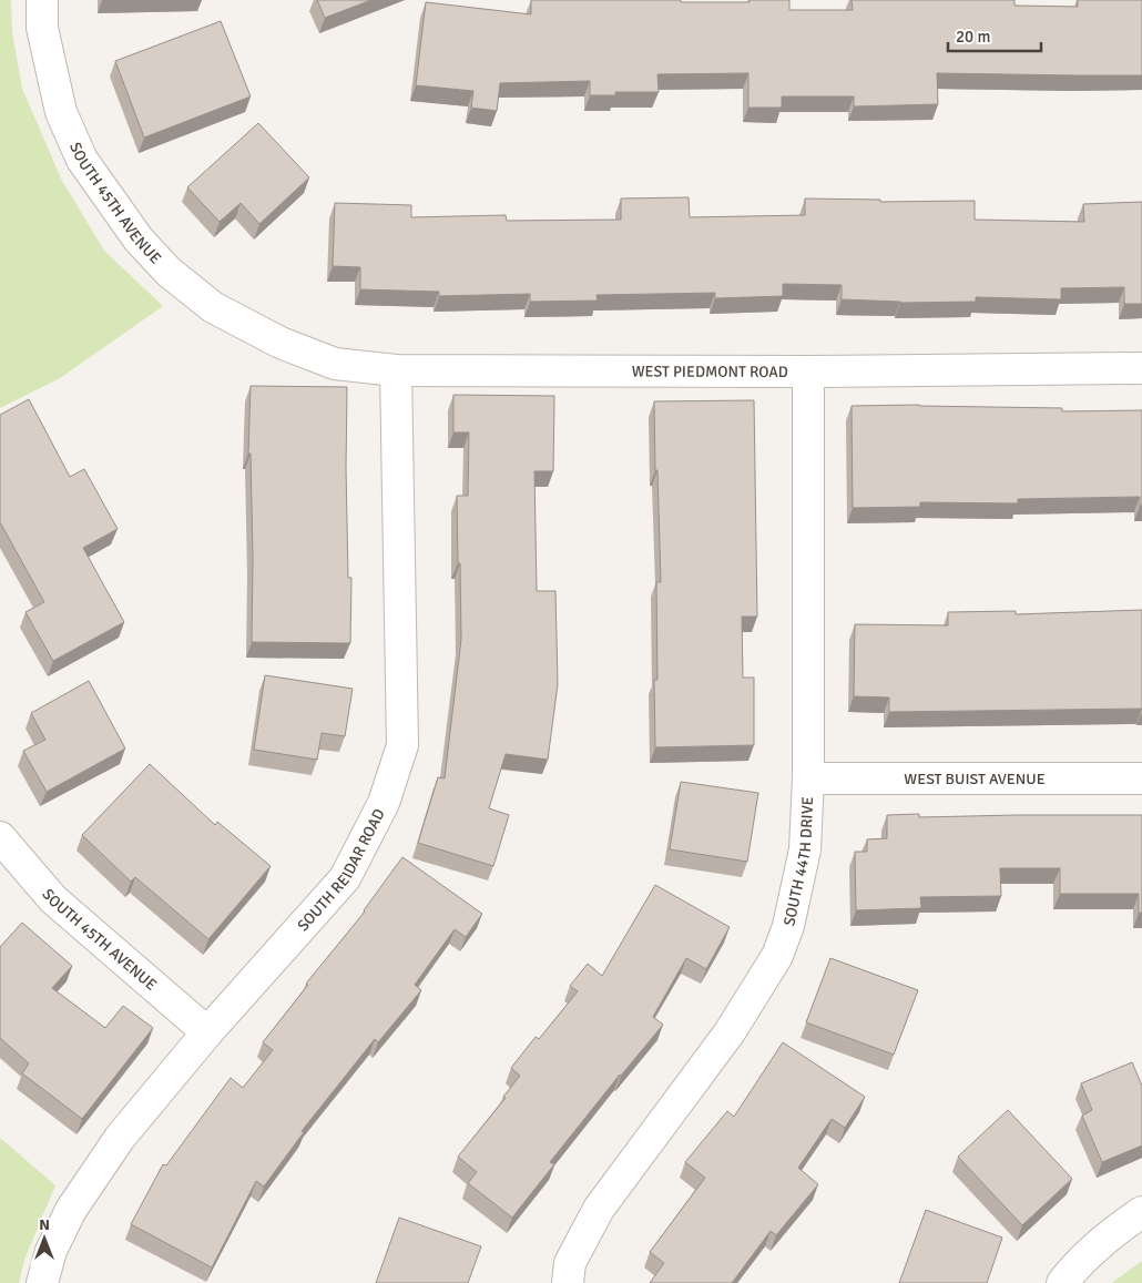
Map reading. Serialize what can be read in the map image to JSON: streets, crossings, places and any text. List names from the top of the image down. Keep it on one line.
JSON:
{"streets":{"street":["SOUTH 45TH AVENUE","WEST PIEDMONT ROAD","WEST BUIST AVENUE","SOUTH 44TH DRIVE","SOUTH REIDAR ROAD"]},"crossings":[["SOUTH 45TH AVENUE","WEST PIEDMONT ROAD"],["SOUTH 45TH AVENUE","SOUTH REIDAR ROAD"],["WEST PIEDMONT ROAD","SOUTH 44TH DRIVE"],["WEST PIEDMONT ROAD","SOUTH REIDAR ROAD"],["WEST BUIST AVENUE","SOUTH 44TH DRIVE"]],"scale_bar":"20 m","north":"top"}
